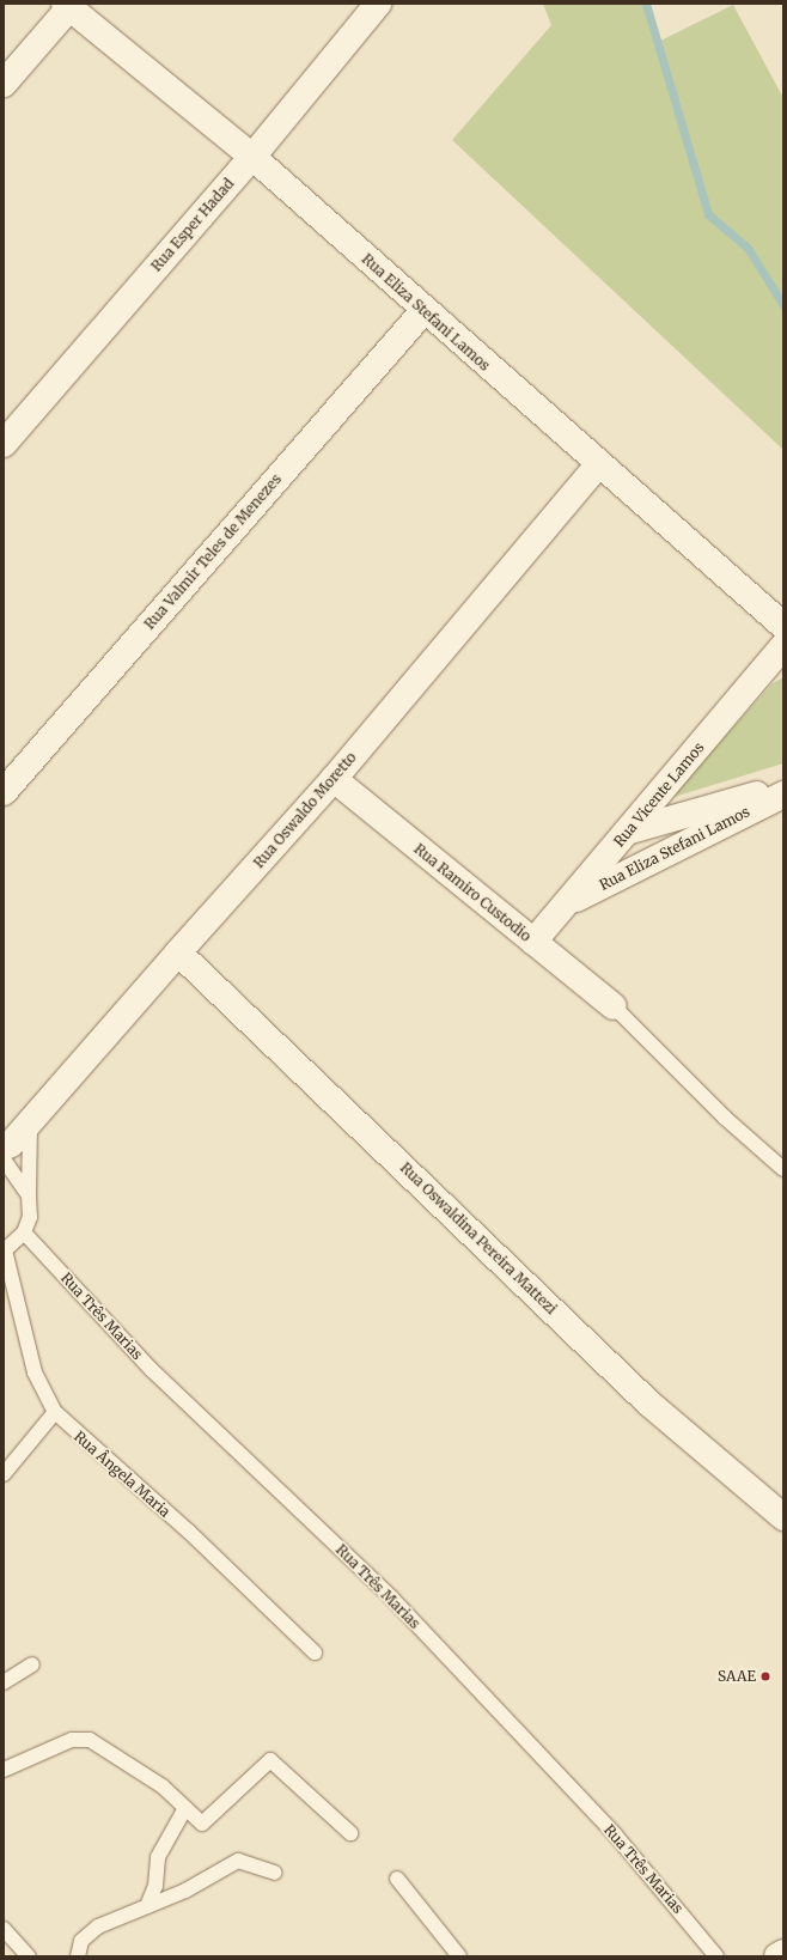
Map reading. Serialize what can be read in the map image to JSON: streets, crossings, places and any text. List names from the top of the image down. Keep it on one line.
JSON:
{"streets":{"street":["Rua Esper Hadad","Rua Eliza Stefani Lamos","Rua Valmir Teles de Menezes","Rua Vicente Lamos","Rua Oswaldo Moretto","Rua Ramiro Custodio","Rua Oswaldina Pereira Mattezi"],"lane":["Rua Três Marias","Rua Ângela Maria"]},"crossings":[["Rua Esper Hadad","Rua Eliza Stefani Lamos"],["Rua Eliza Stefani Lamos","Rua Valmir Teles de Menezes"],["Rua Eliza Stefani Lamos","Rua Vicente Lamos"],["Rua Eliza Stefani Lamos","Rua Oswaldo Moretto"],["Rua Vicente Lamos","Rua Ramiro Custodio"],["Rua Oswaldo Moretto","Rua Ramiro Custodio"],["Rua Oswaldo Moretto","Rua Oswaldina Pereira Mattezi"]],"places":["SAAE"]}
